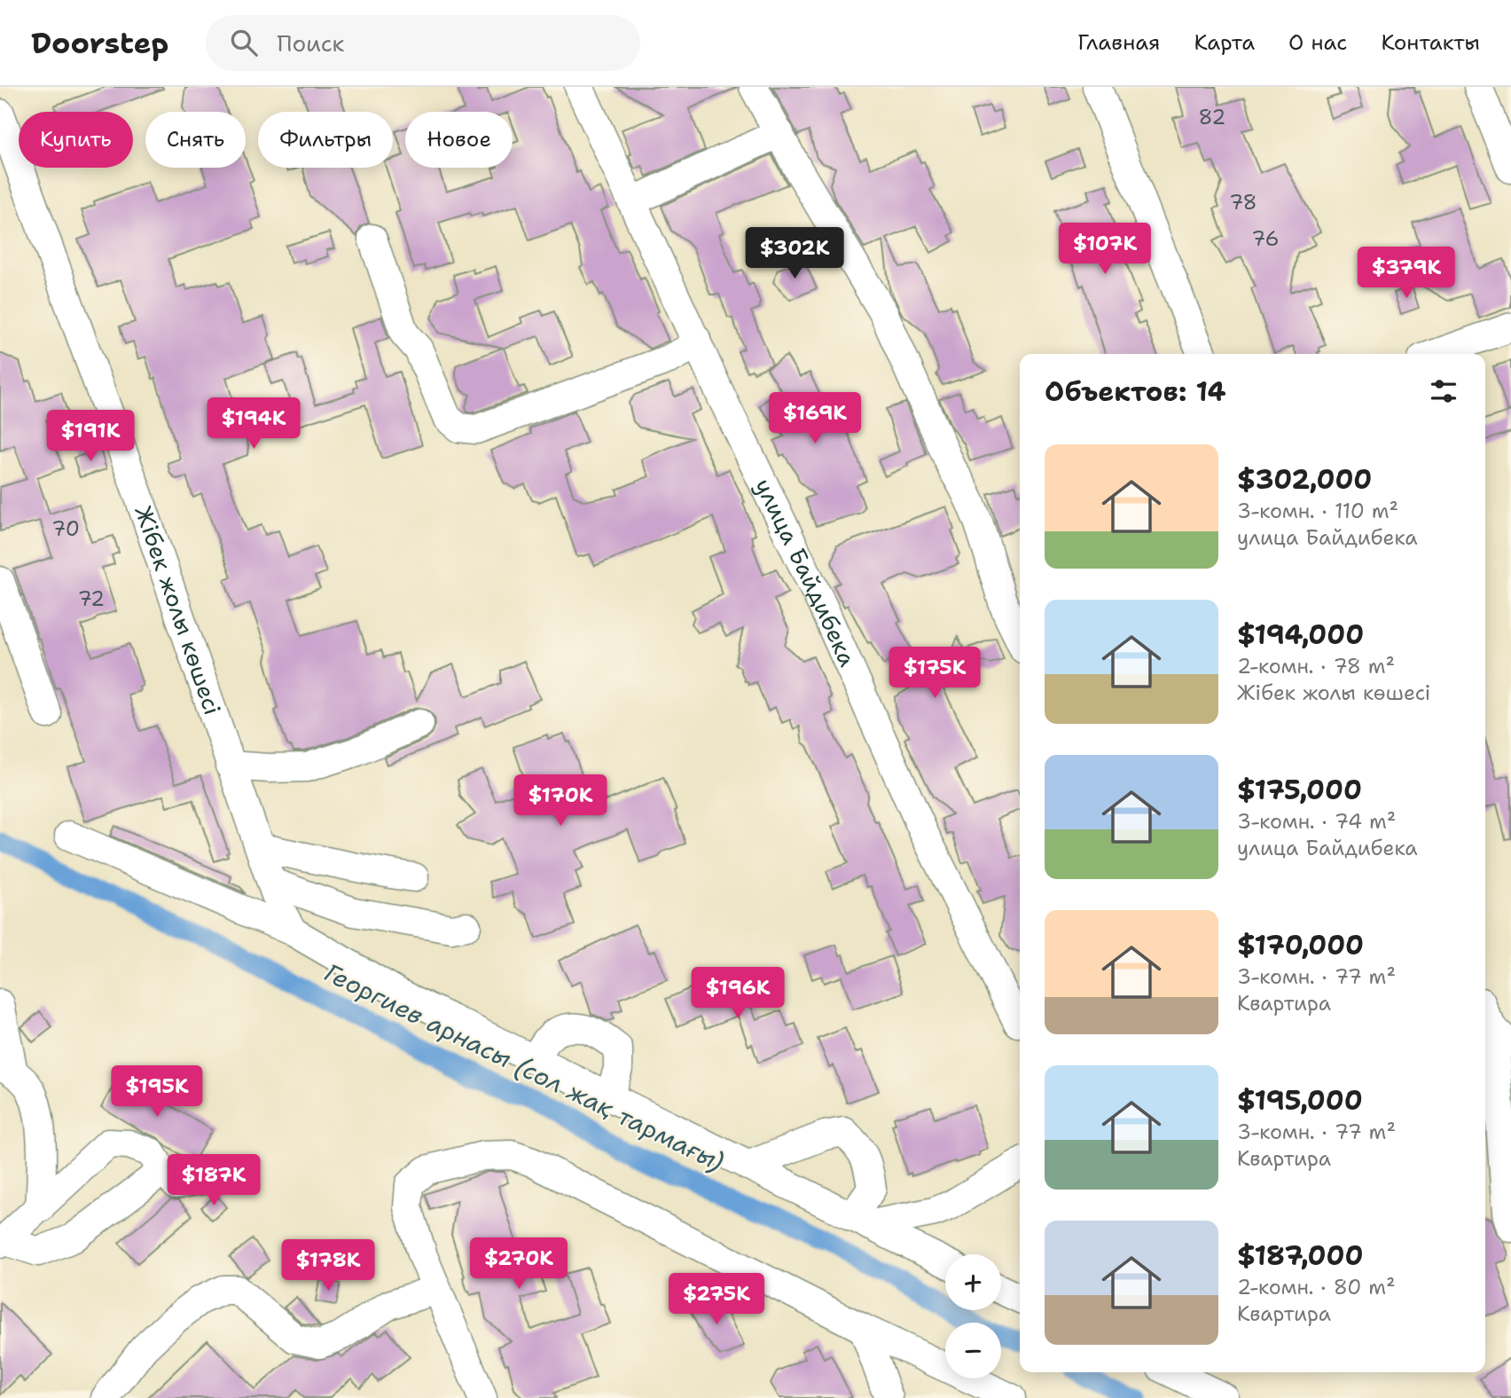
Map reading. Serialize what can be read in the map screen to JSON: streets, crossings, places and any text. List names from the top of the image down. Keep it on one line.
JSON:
{"streets":{"street":["улица Байдибека","Жібек жолы көшесі"]},"water":["Георгиев арнасы (сол жақ тармағы)"],"house_numbers":["82","78","76","70","72"],"page":{"header":"Doorstep","search":"Поиск","nav":["Главная","Карта","О нас","Контакты"],"chip":["Купить","Снять","Фильтры","Новое"],"price":["$107K","$302K","$379K","$169K","$194K","$191K","$175K","$170K","$196K","$195K","$187K","$270K","$178K","$275K"],"heading":"Объектов: 14","list":[{"name":"$302,000","note":"3-комн. · 110 m² · улица Байдибека"},{"name":"$194,000","note":"2-комн. · 78 m² · Жібек жолы көшесі"},{"name":"$175,000","note":"3-комн. · 74 m² · улица Байдибека"},{"name":"$170,000","note":"3-комн. · 77 m² · Квартира"},{"name":"$195,000","note":"3-комн. · 77 m² · Квартира"},{"name":"$187,000","note":"2-комн. · 80 m² · Квартира"}],"map_buttons":["+","−"]}}
